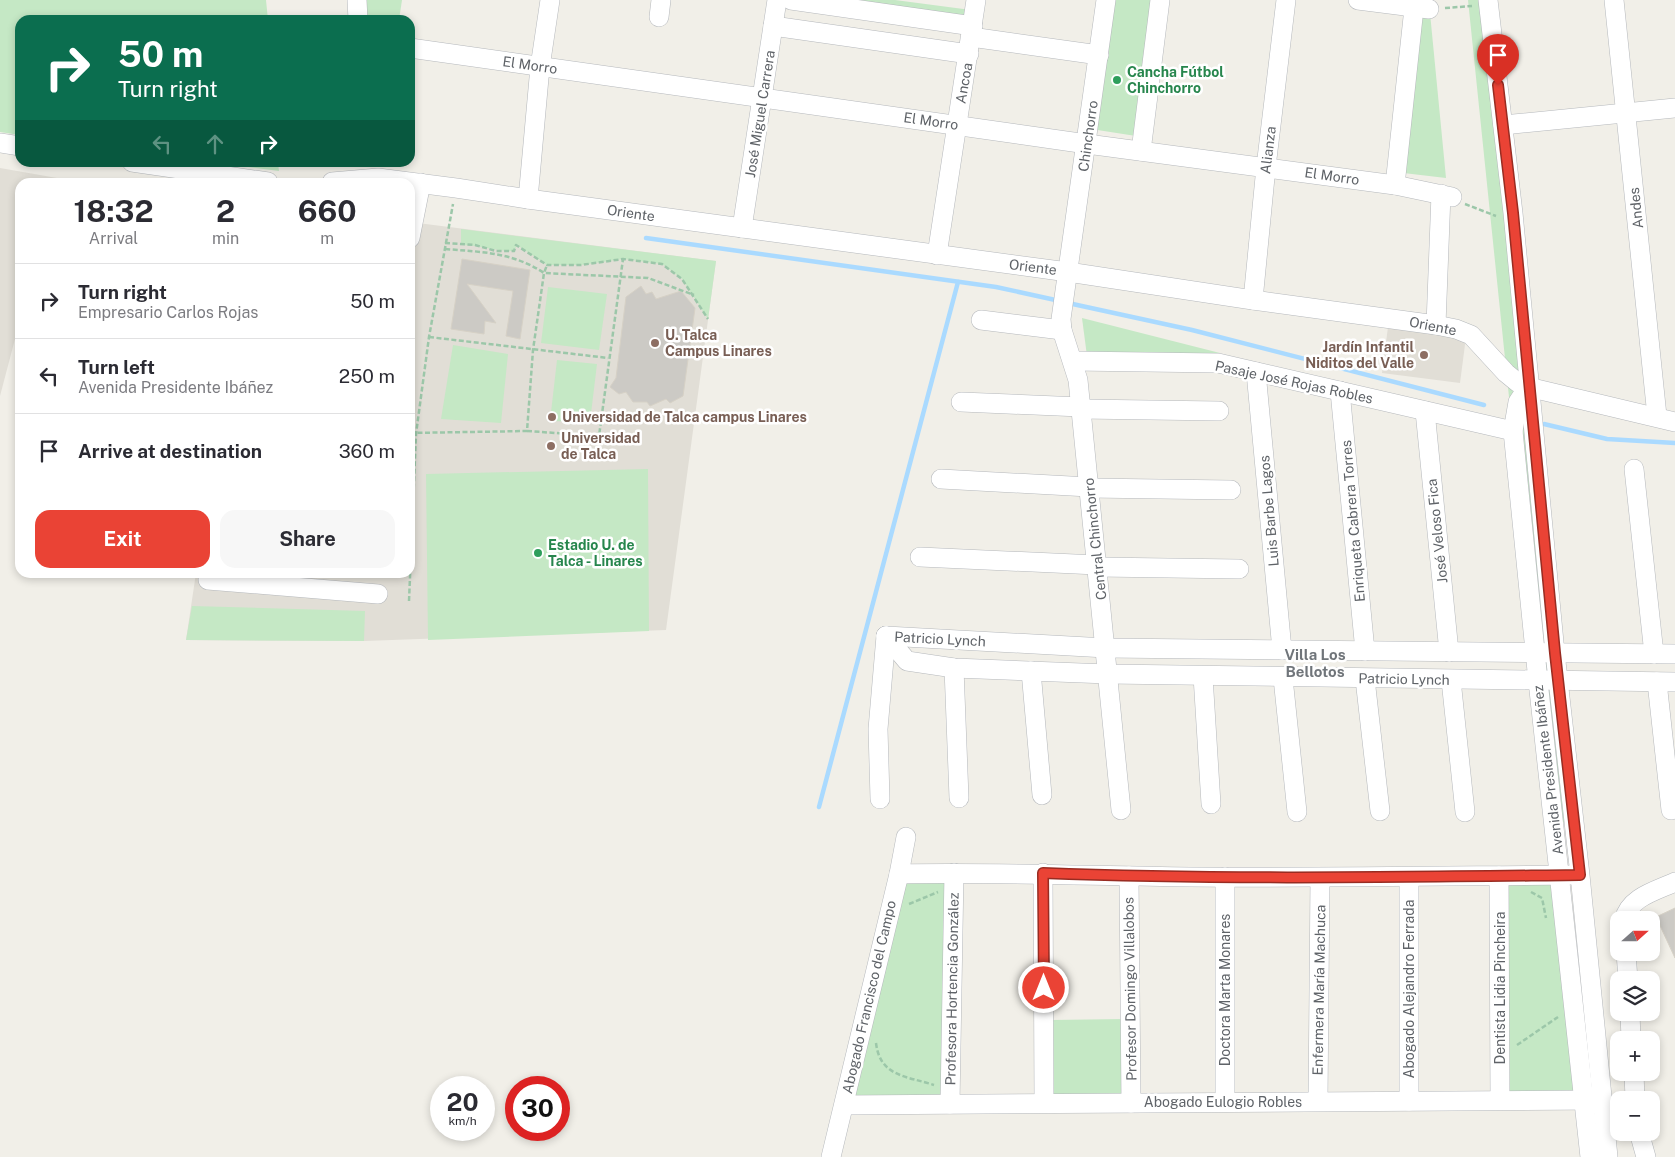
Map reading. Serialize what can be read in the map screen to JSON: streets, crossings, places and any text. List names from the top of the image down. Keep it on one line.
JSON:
{"streets":{"street":["El Morro","Ancoa","José Miguel Carrera","Chinchorro","Alianza","Andes","Oriente","Pasaje José Rojas Robles","Luis Barbe Lagos","Enriqueta Cabrera Torres","José Veloso Fica","Central Chinchorro","Patricio Lynch","Avenida Presidente Ibáñez","Dentista Lidia Pincheira","Profesora Hortencia González","Profesor Domingo Villalobos","Abogado Alejandro Ferrada","Doctora Marta Monares","Enfermera María Machuca","Abogado Francisco del Campo","Abogado Eulogio Robles"]},"crossings":[["El Morro","Ancoa"],["El Morro","José Miguel Carrera"],["El Morro","Chinchorro"],["El Morro","Alianza"],["Ancoa","Oriente"],["José Miguel Carrera","Oriente"],["Chinchorro","Oriente"],["Chinchorro","Central Chinchorro"],["Alianza","Oriente"],["Andes","Oriente"],["Oriente","Central Chinchorro"],["Oriente","Avenida Presidente Ibáñez"],["Pasaje José Rojas Robles","Luis Barbe Lagos"],["Pasaje José Rojas Robles","Enriqueta Cabrera Torres"],["Pasaje José Rojas Robles","José Veloso Fica"],["Pasaje José Rojas Robles","Central Chinchorro"],["Pasaje José Rojas Robles","Avenida Presidente Ibáñez"],["Luis Barbe Lagos","Patricio Lynch"],["Enriqueta Cabrera Torres","Patricio Lynch"],["José Veloso Fica","Patricio Lynch"],["Central Chinchorro","Patricio Lynch"],["Patricio Lynch","Avenida Presidente Ibáñez"],["Avenida Presidente Ibáñez","Abogado Eulogio Robles"],["Dentista Lidia Pincheira","Abogado Eulogio Robles"],["Profesora Hortencia González","Abogado Eulogio Robles"],["Profesor Domingo Villalobos","Abogado Eulogio Robles"],["Abogado Alejandro Ferrada","Abogado Eulogio Robles"],["Doctora Marta Monares","Abogado Eulogio Robles"],["Enfermera María Machuca","Abogado Eulogio Robles"],["Abogado Francisco del Campo","Abogado Eulogio Robles"]],"districts":["Villa Los Bellotos"],"places":["Cancha Fútbol Chinchorro","U. Talca Campus Linares","Jardín Infantil Niditos del Valle","Universidad de Talca campus Linares","Universidad de Talca","Estadio U. de Talca - Linares"],"north":"right","page":{"turn":["50 m","Turn right"],"eta":["18:32","Arrival","2","min","660","m"],"list":[{"name":"Turn right","note":"Empresario Carlos Rojas","value":"50 m"},{"name":"Turn left","note":"Avenida Presidente Ibáñez","value":"250 m"},{"name":"Arrive at destination","value":"360 m"}],"buttons":["Exit","Share"],"map_buttons":["+","−"],"speed":"20 km/h","limit":"30"}}
